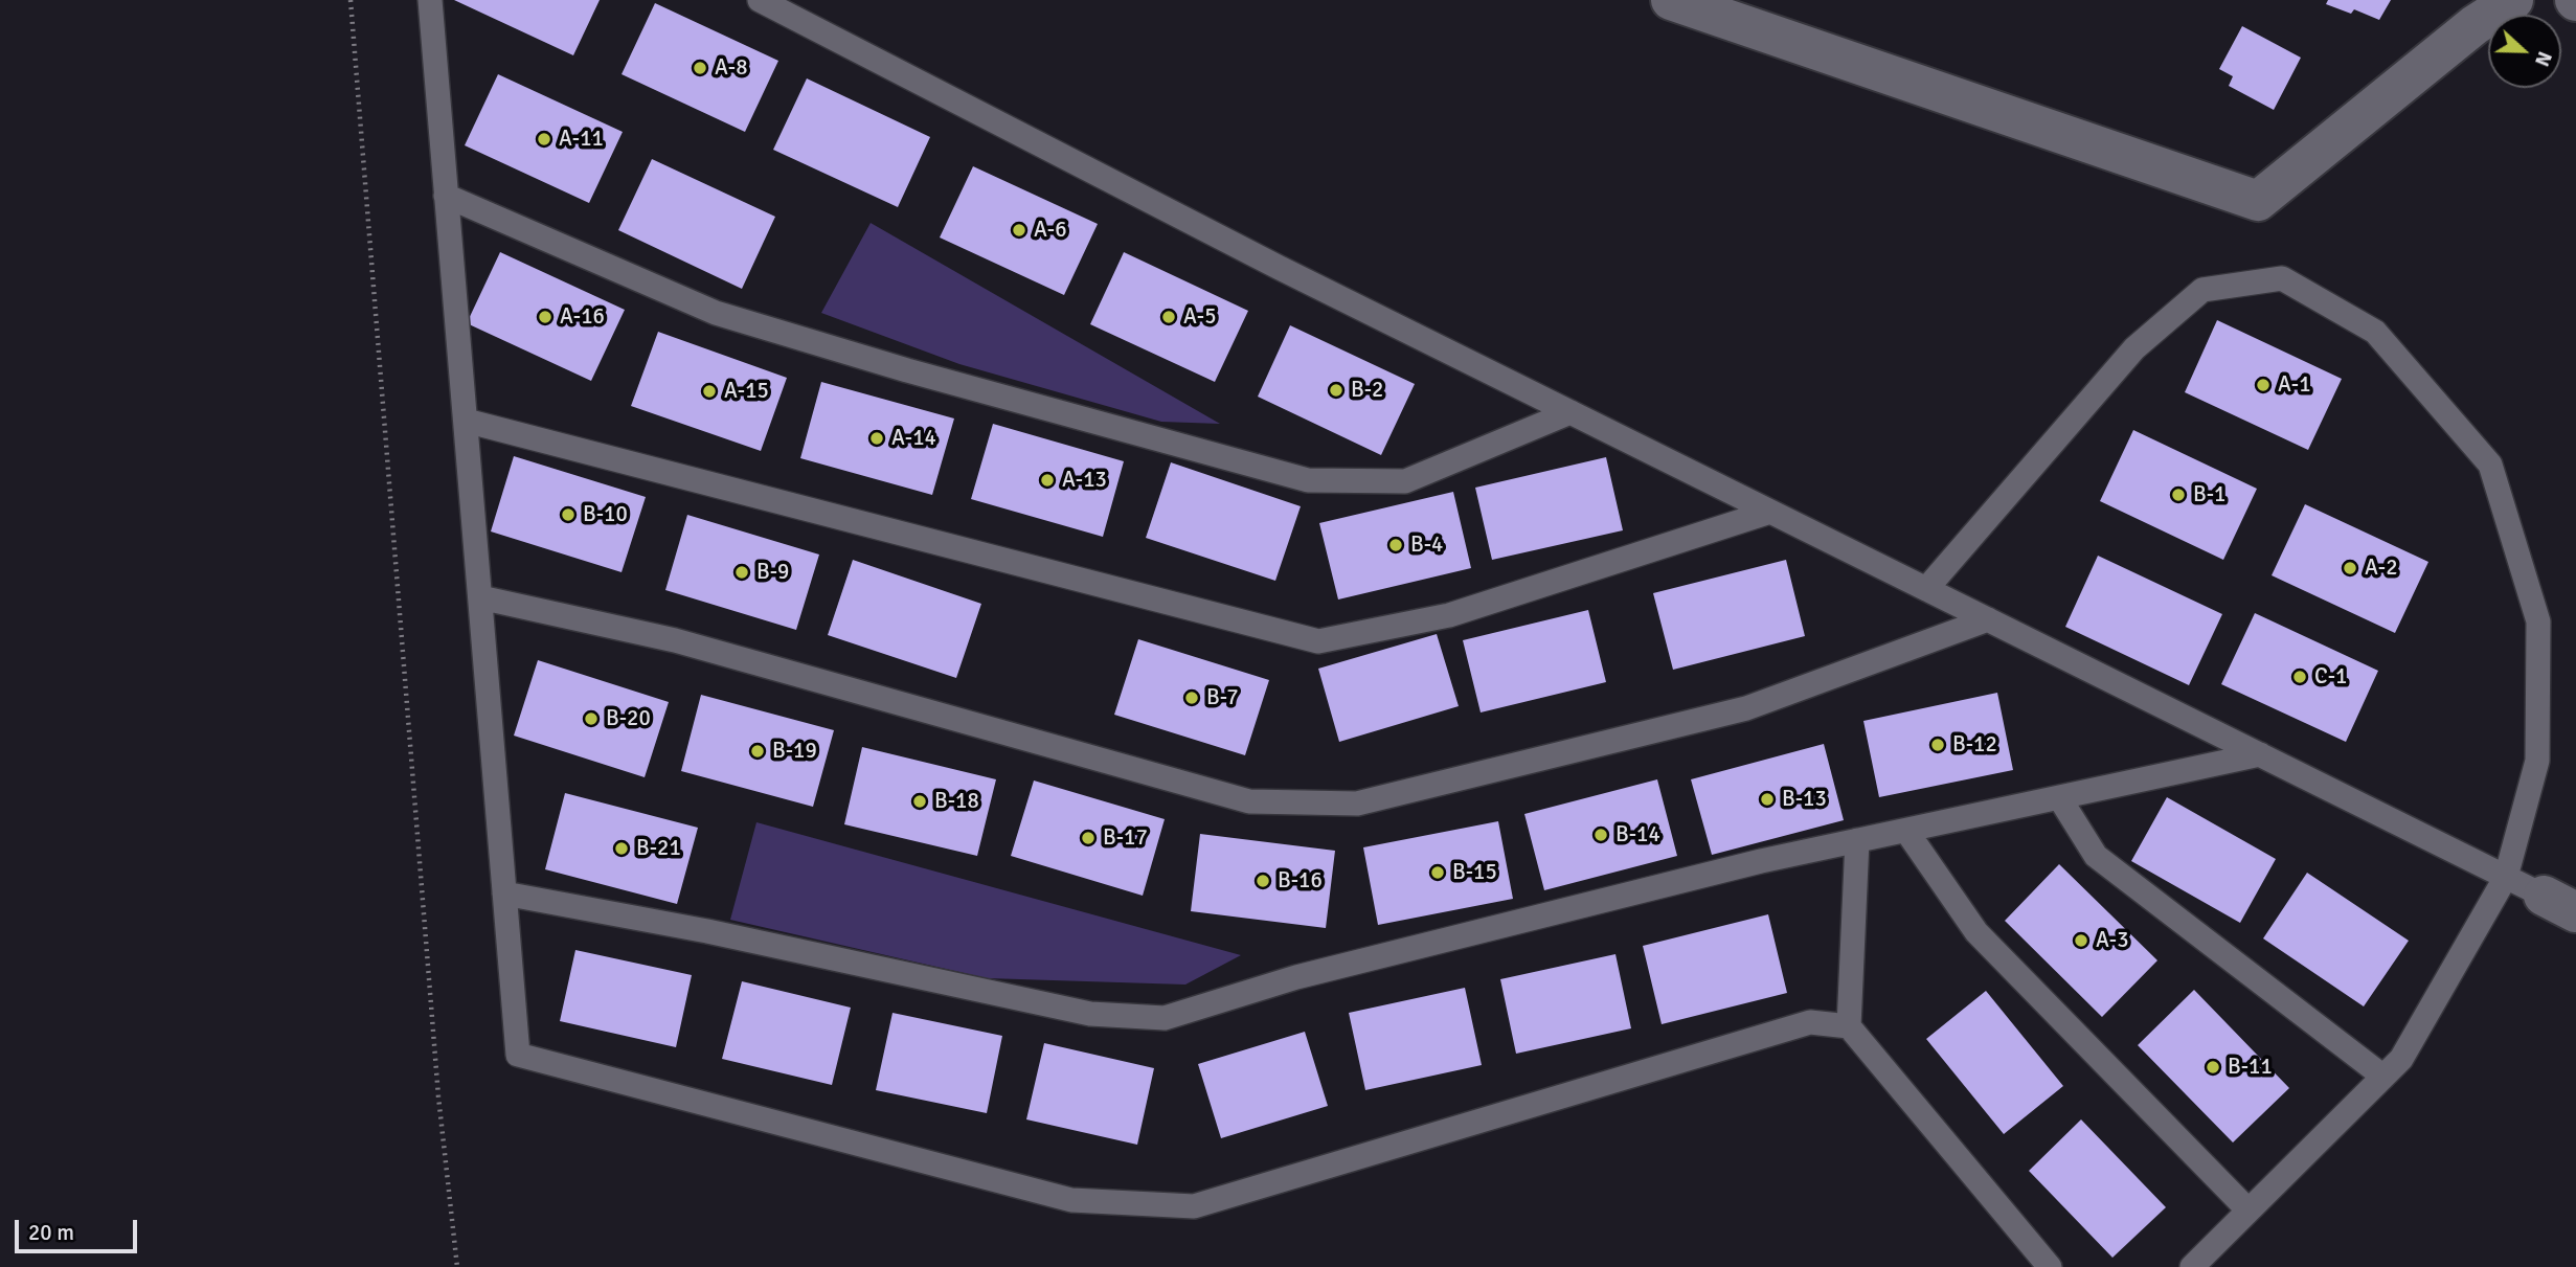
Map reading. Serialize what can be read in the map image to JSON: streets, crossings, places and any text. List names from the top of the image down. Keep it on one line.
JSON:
{"places":["A-8","A-11","A-6","A-16","A-5","A-1","B-2","A-15","A-14","A-13","B-1","B-10","B-4","A-2","B-9","C-1","B-7","B-20","B-12","B-19","B-13","B-18","B-14","B-17","B-21","B-15","B-16","A-3","B-11"],"scale_bar":"20 m","north":"right"}
